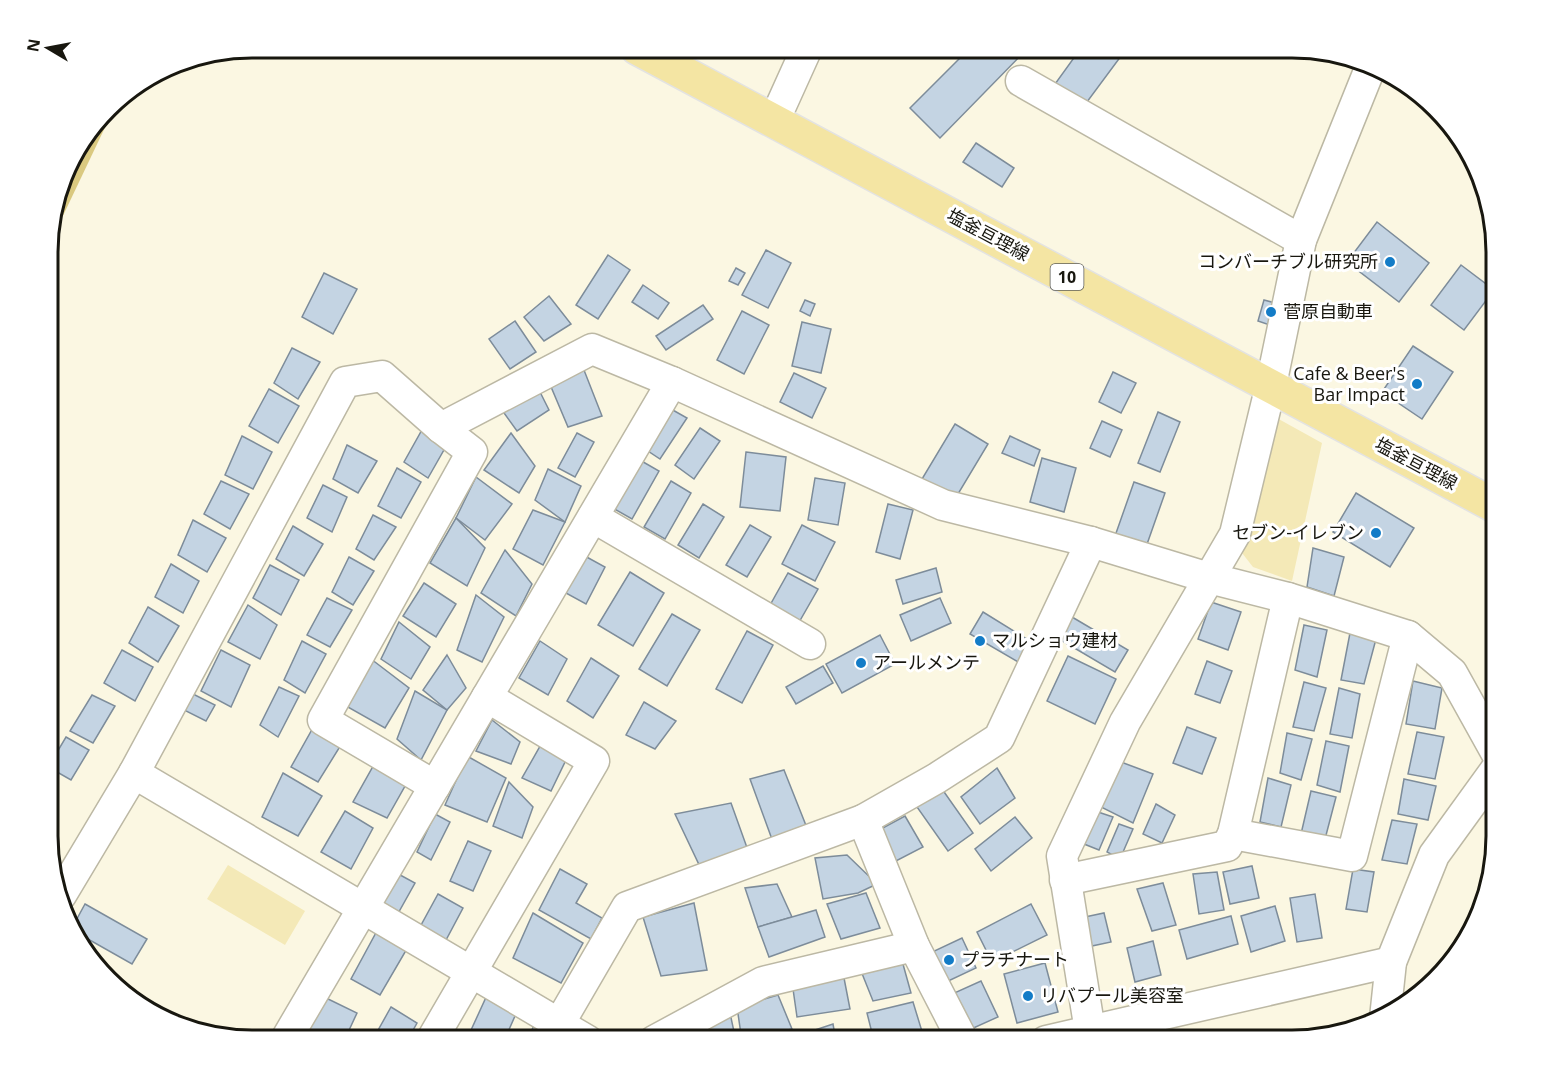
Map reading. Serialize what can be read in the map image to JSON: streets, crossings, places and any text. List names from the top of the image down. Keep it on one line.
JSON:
{"streets":{"main road":["塩釜亘理線","10"]},"places":["コンバーチブル研究所","菅原自動車","Cafe & Beer's Bar Impact","セブン-イレブン","マルショウ建材","アールメンテ","プラチナート","リバプール美容室"],"north":"left"}
